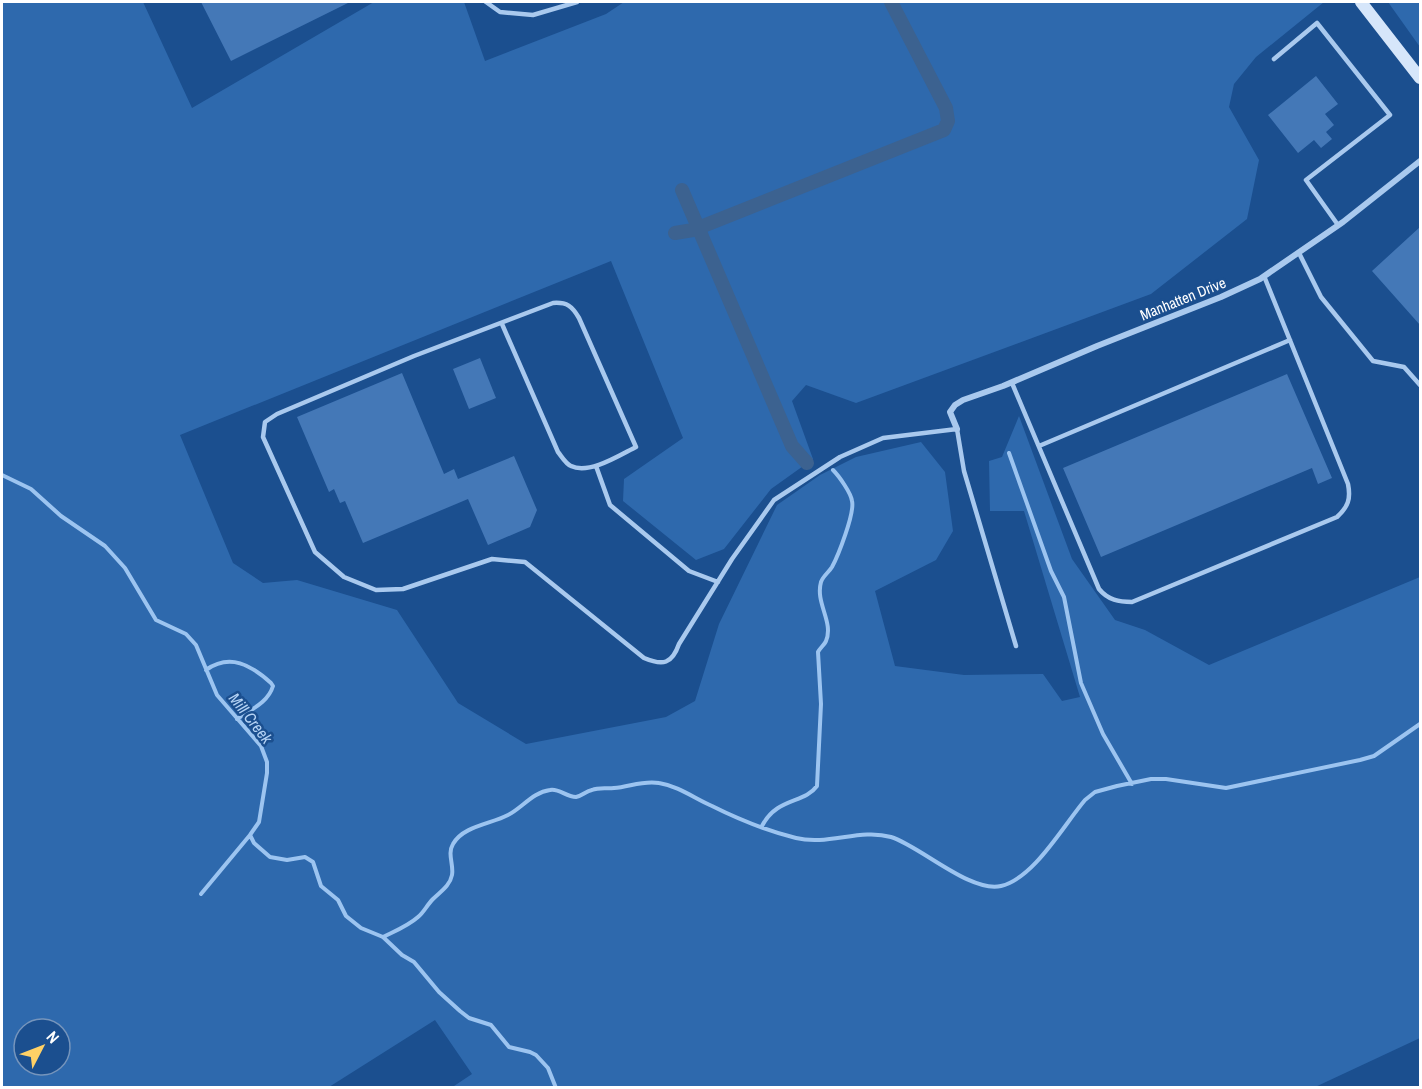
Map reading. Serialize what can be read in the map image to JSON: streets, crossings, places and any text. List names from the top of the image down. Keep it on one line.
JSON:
{"streets":{"street":["Manhatten Drive"]},"water":["Mill Creek"],"north":"top right"}
